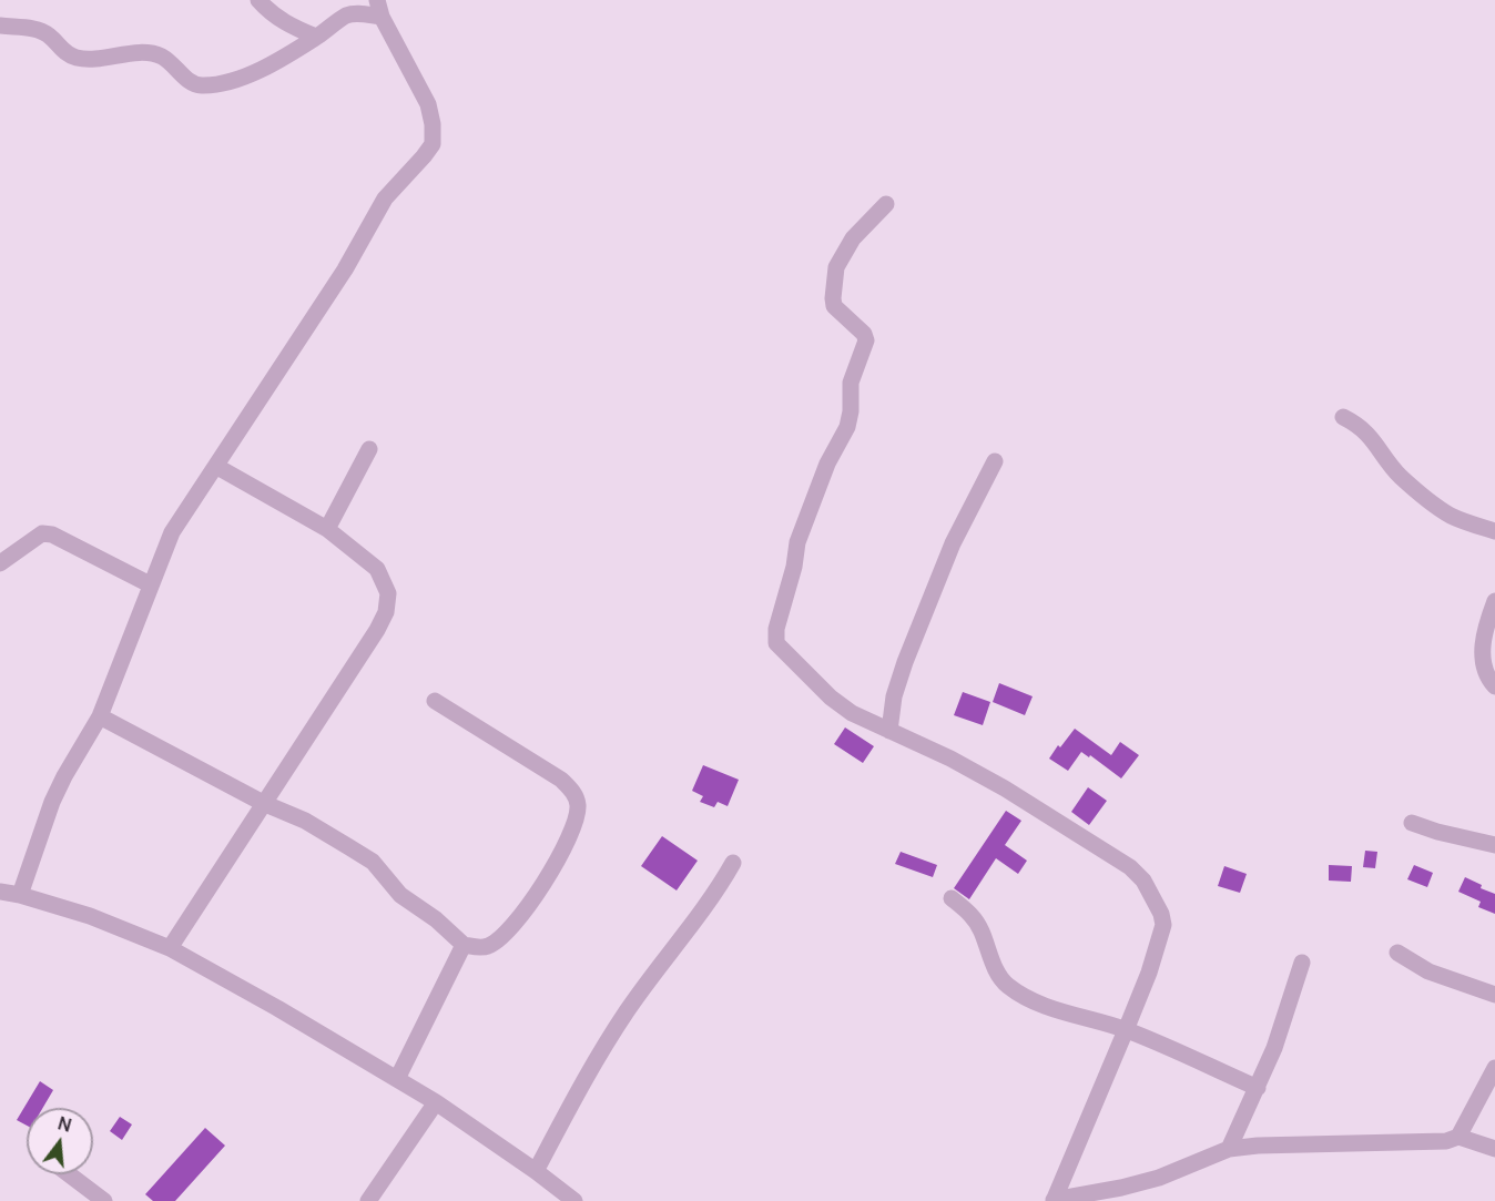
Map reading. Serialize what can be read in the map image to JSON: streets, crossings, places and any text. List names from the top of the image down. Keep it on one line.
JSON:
{"north":"top"}
